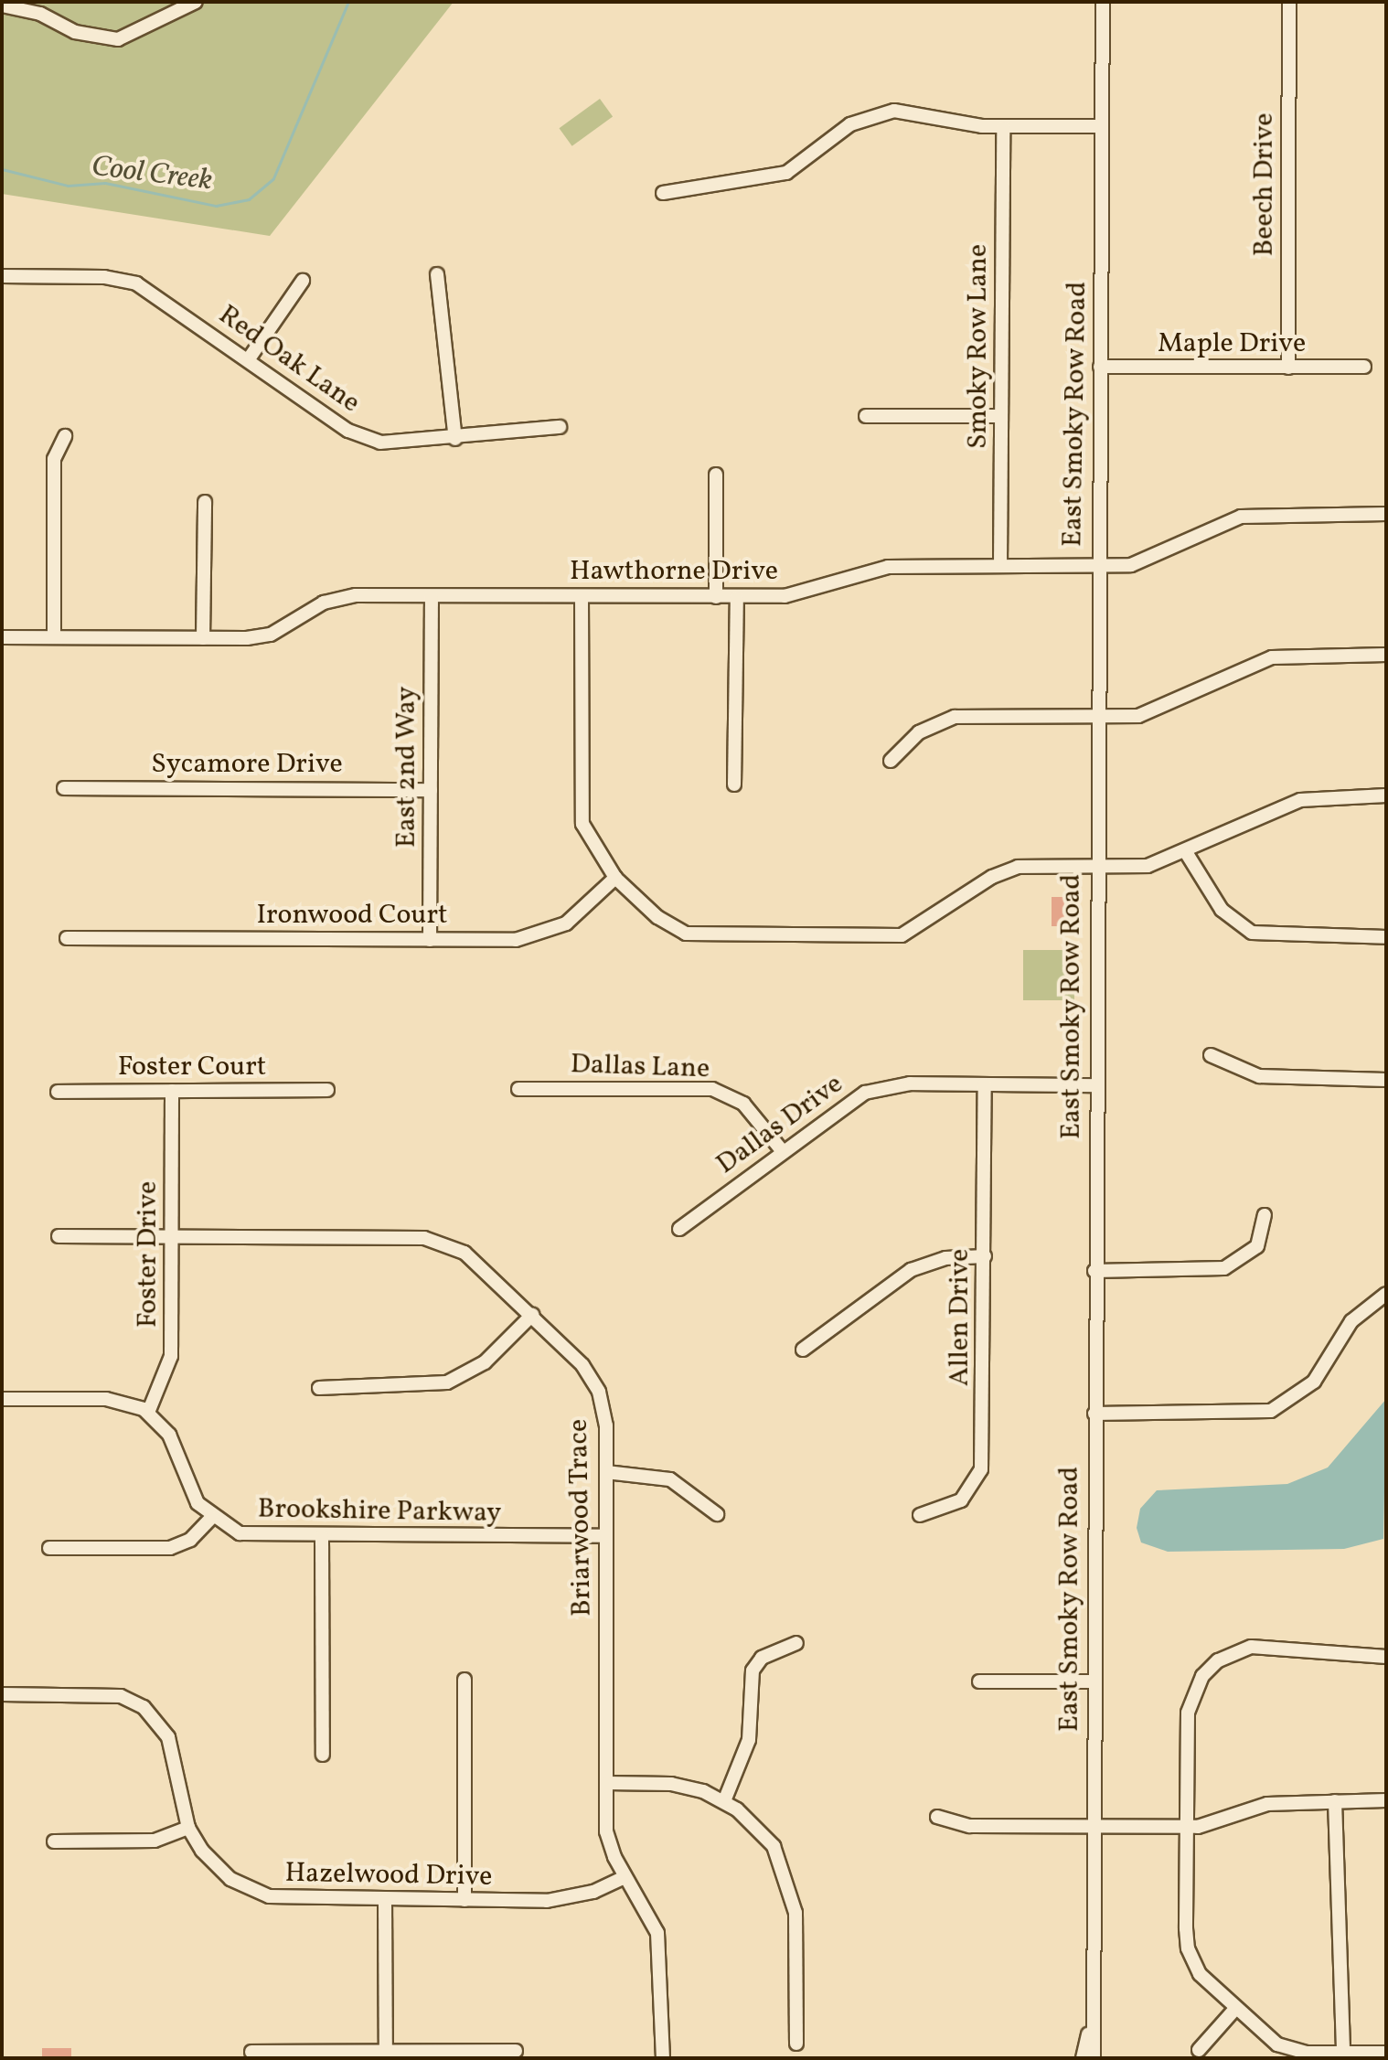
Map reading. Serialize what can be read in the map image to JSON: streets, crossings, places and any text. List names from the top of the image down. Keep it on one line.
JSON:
{"streets":{"street":["Beech Drive","Maple Drive","Smoky Row Lane","Red Oak Lane","East Smoky Row Road","Hawthorne Drive","Sycamore Drive","East 2nd Way","Ironwood Court","Foster Court","Dallas Lane","Dallas Drive","Foster Drive","Allen Drive","Brookshire Parkway","Briarwood Trace","Hazelwood Drive"]},"crossings":[["Beech Drive","Maple Drive"],["Maple Drive","East Smoky Row Road"],["Smoky Row Lane","Hawthorne Drive"],["East Smoky Row Road","Hawthorne Drive"],["East Smoky Row Road","Dallas Drive"],["Hawthorne Drive","East 2nd Way"],["Sycamore Drive","East 2nd Way"],["East 2nd Way","Ironwood Court"],["Foster Court","Foster Drive"],["Dallas Lane","Dallas Drive"],["Dallas Drive","Allen Drive"],["Foster Drive","Briarwood Trace"],["Brookshire Parkway","Briarwood Trace"],["Briarwood Trace","Hazelwood Drive"]],"water":["Cool Creek"]}
